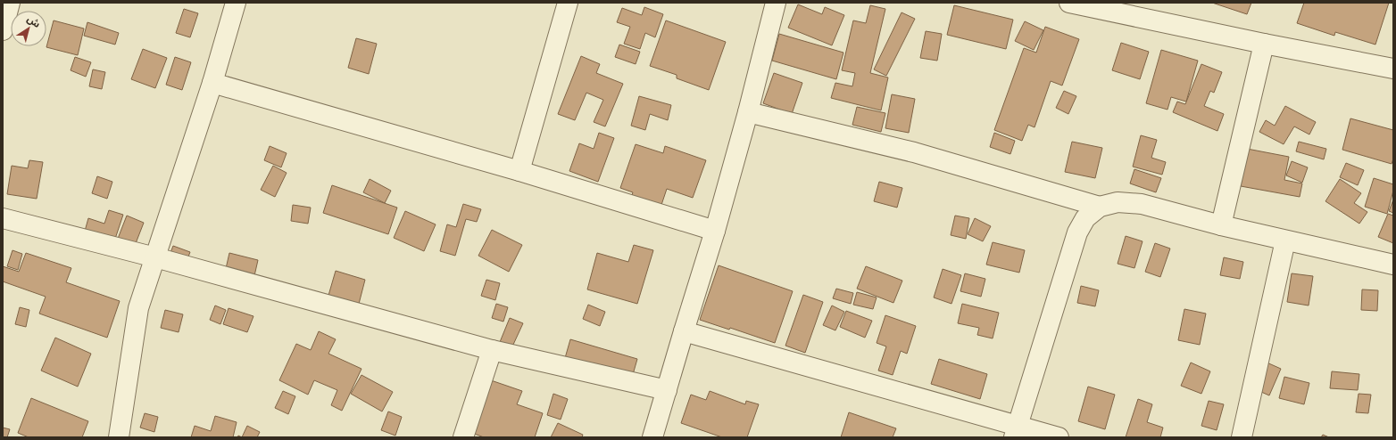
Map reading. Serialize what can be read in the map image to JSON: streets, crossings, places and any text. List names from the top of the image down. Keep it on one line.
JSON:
{"north":"top right"}
